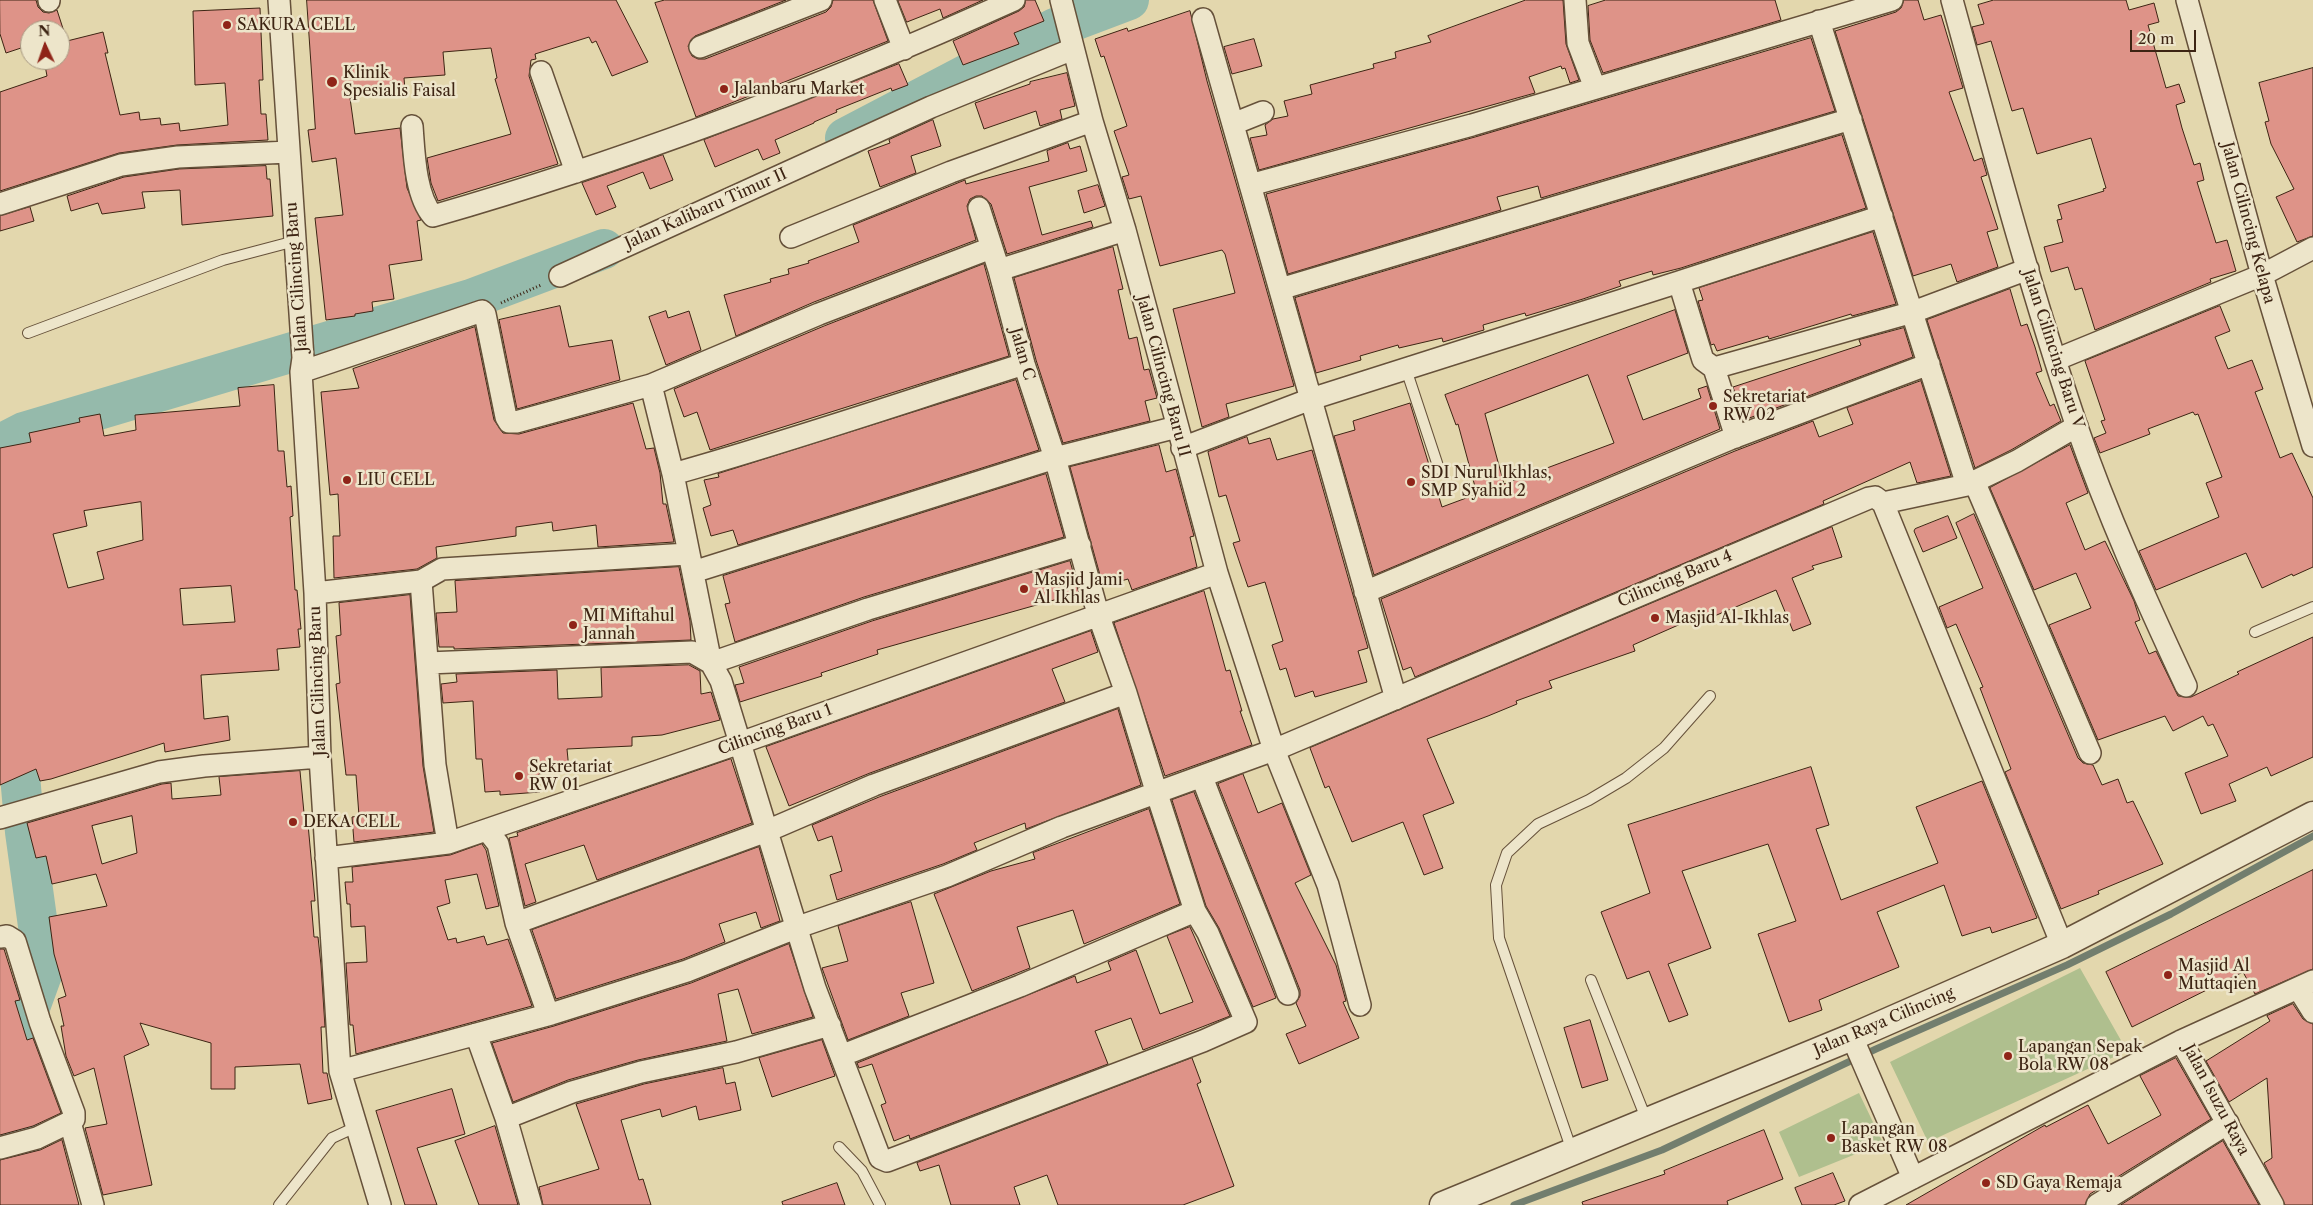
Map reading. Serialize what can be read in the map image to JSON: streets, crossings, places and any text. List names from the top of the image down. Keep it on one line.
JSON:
{"streets":{"street":["Jalan Kalibaru Timur II","Jalan Cilincing Kelapa","Jalan Cilincing Baru","Jalan Cilincing Baru V","Jalan C","Jalan Cilincing Baru II","Cilincing Baru 4","Cilincing Baru 1","Jalan Raya Cilincing","Jalan Isuzu Raya"]},"crossings":[["Jalan Kalibaru Timur II","Jalan Cilincing Baru II"],["Jalan Cilincing Baru","Cilincing Baru 4"],["Jalan Cilincing Baru","Cilincing Baru 1"],["Jalan Cilincing Baru V","Cilincing Baru 4"],["Jalan C","Cilincing Baru 4"],["Jalan C","Cilincing Baru 1"],["Jalan Cilincing Baru II","Cilincing Baru 4"],["Jalan Cilincing Baru II","Cilincing Baru 1"]],"places":["SAKURA CELL","Klinik Spesialis Faisal","Jalanbaru Market","Sekretariat RW 02","LIU CELL","SDI Nurul Ikhlas, SMP Syahid 2","Masjid Jami Al Ikhlas","Masjid Al-Ikhlas","MI Miftahul Jannah","Sekretariat RW 01","DEKA CELL","Masjid Al Muttaqien","Lapangan Sepak Bola RW 08","Lapangan Basket RW 08","SD Gaya Remaja"],"scale_bar":"20 m","north":"top"}
